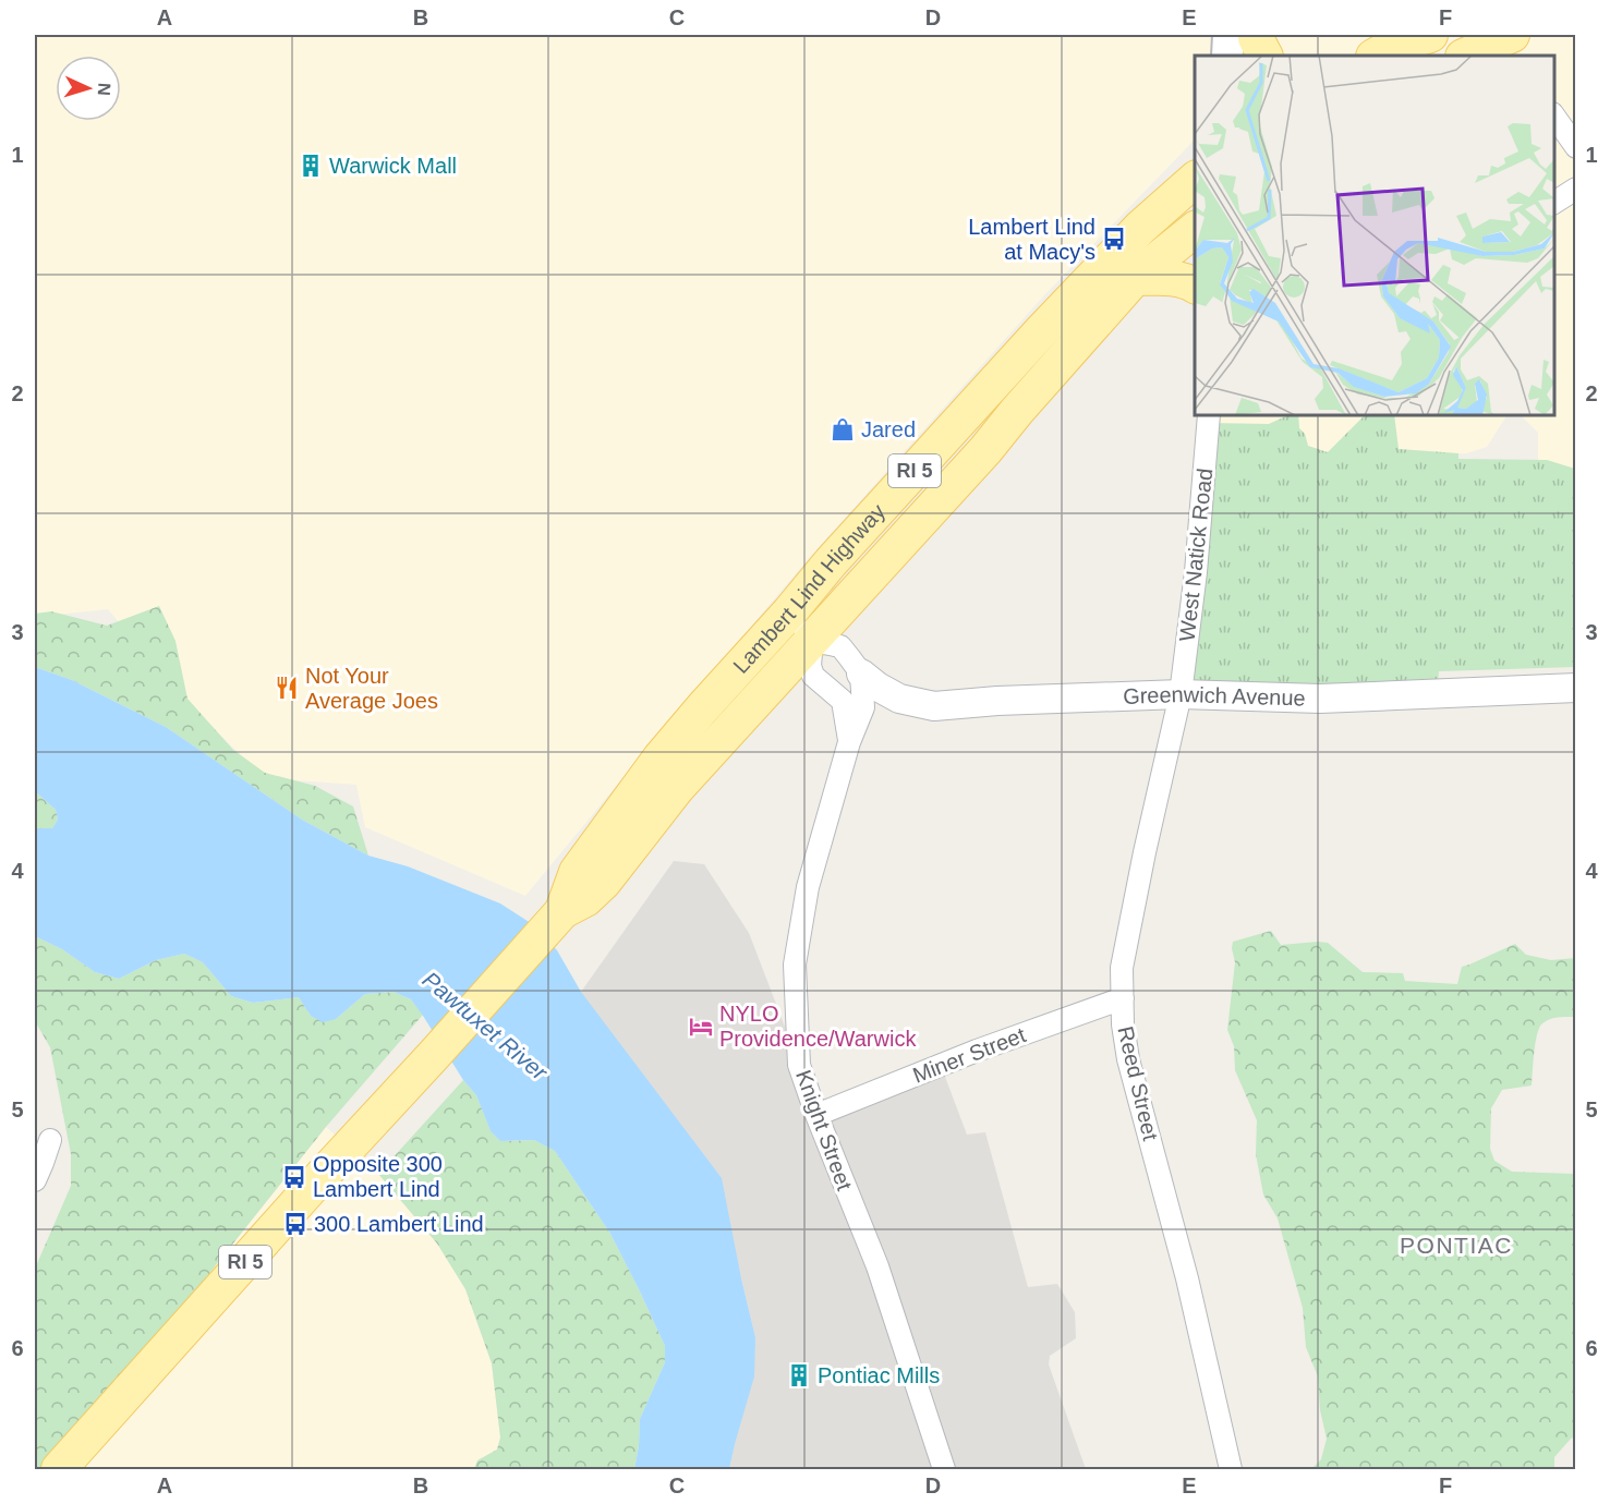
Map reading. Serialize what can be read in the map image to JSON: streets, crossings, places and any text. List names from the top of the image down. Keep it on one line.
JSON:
{"streets":{"main road":["RI 5","Lambert Lind Highway"],"street":["West Natick Road","Greenwich Avenue","Miner Street","Reed Street","Knight Street"]},"crossings":[["West Natick Road","Greenwich Avenue"],["West Natick Road","Reed Street"],["Lambert Lind Highway","Knight Street"],["Greenwich Avenue","Reed Street"],["Greenwich Avenue","Knight Street"],["Miner Street","Reed Street"],["Miner Street","Knight Street"]],"districts":["PONTIAC"],"water":["Pawtuxet River"],"places":{"building":["Warwick Mall","Pontiac Mills"],"bus stop":["Lambert Lind at Macy's","Opposite 300 Lambert Lind","300 Lambert Lind"],"shop":["Jared"],"restaurant":["Not Your Average Joes"],"hotel":["NYLO Providence/Warwick"]},"north":"right","grid":{"columns":["A","B","C","D","E","F"],"rows":["1","2","3","4","5","6"]}}
